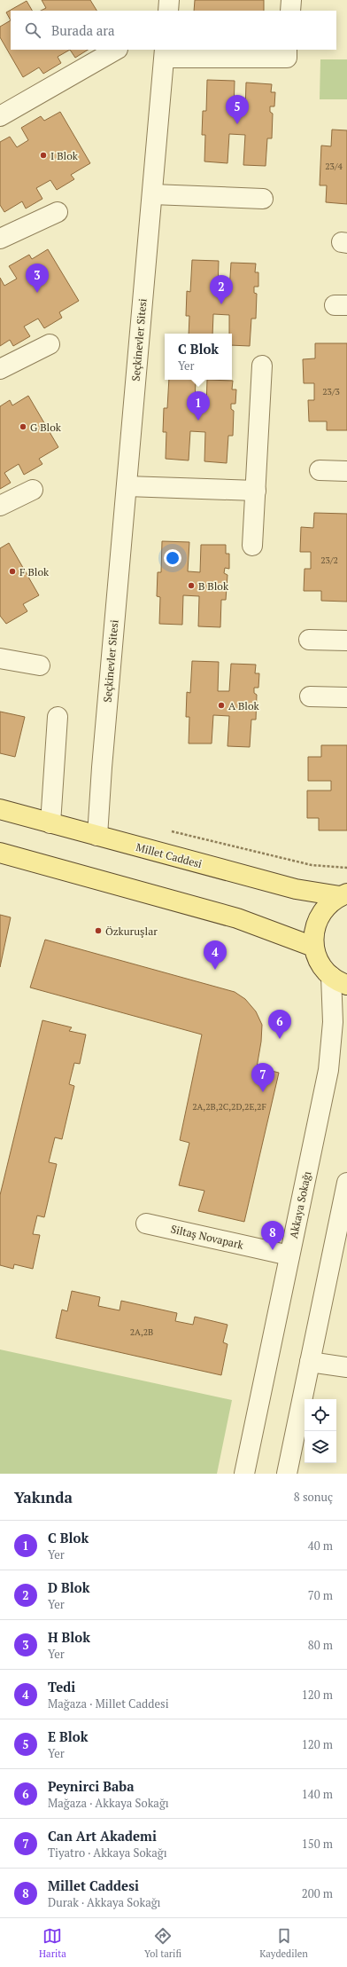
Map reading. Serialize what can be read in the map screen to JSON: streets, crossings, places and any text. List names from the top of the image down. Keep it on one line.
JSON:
{"streets":{"main road":["Millet Caddesi"],"street":["Seçkinevler Sitesi","Akkaya Sokağı","Siltaş Novapark"]},"crossings":[["Seçkinevler Sitesi","Millet Caddesi"],["Akkaya Sokağı","Siltaş Novapark"]],"places":["I Blok","G Blok","F Blok","B Blok","A Blok","Özkuruşlar"],"house_numbers":["23/4","23/3","23/2","2A,2B,2C,2D,2E,2F","2A,2B"],"page":{"search":"Burada ara","pins":["5","3","2","1","4","6","7","8"],"popup":["C Blok","Yer"],"heading":["Yakında","8 sonuç"],"list":[{"mark":"1","name":"C Blok","note":"Yer","value":"40 m"},{"mark":"2","name":"D Blok","note":"Yer","value":"70 m"},{"mark":"3","name":"H Blok","note":"Yer","value":"80 m"},{"mark":"4","name":"Tedi","note":"Mağaza · Millet Caddesi","value":"120 m"},{"mark":"5","name":"E Blok","note":"Yer","value":"120 m"},{"mark":"6","name":"Peynirci Baba","note":"Mağaza · Akkaya Sokağı","value":"140 m"},{"mark":"7","name":"Can Art Akademi","note":"Tiyatro · Akkaya Sokağı","value":"150 m"},{"mark":"8","name":"Millet Caddesi","note":"Durak · Akkaya Sokağı","value":"200 m"}],"nav":["Harita","Yol tarifi","Kaydedilen"]}}
